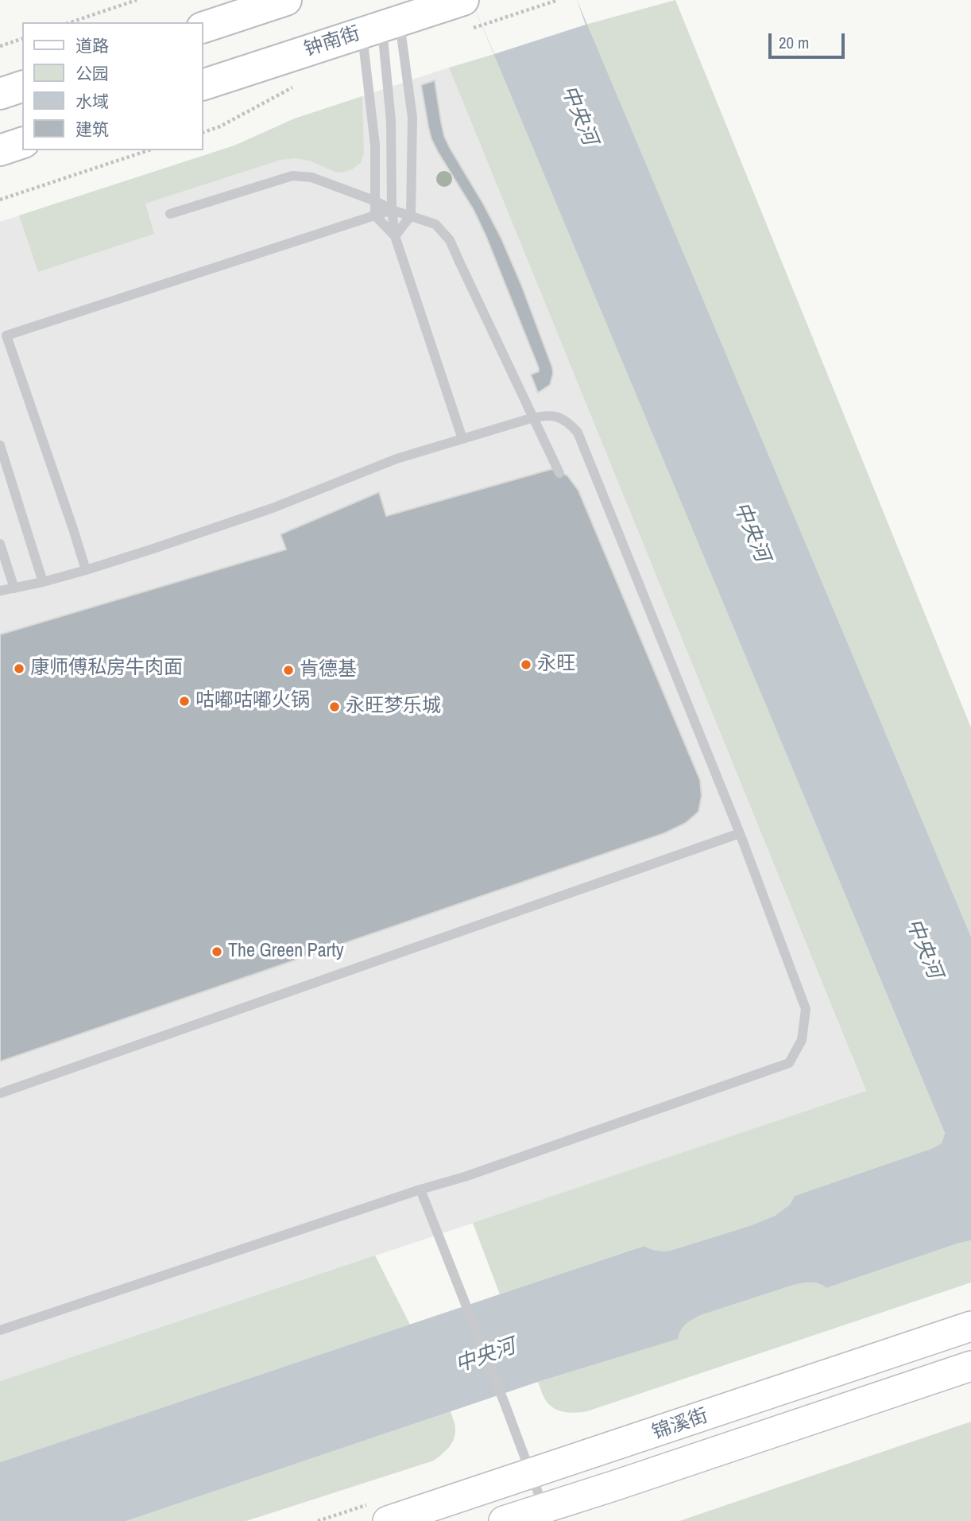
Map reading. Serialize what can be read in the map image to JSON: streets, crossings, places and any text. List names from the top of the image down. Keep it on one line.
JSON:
{"streets":{"main road":["钟南街","锦溪街"]},"water":["中央河"],"places":["永旺","康师傅私房牛肉面","肯德基","咕嘟咕嘟火锅","永旺梦乐城","The Green Party"],"legend":["道路","公园","水域","建筑"],"scale_bar":"20 m"}
